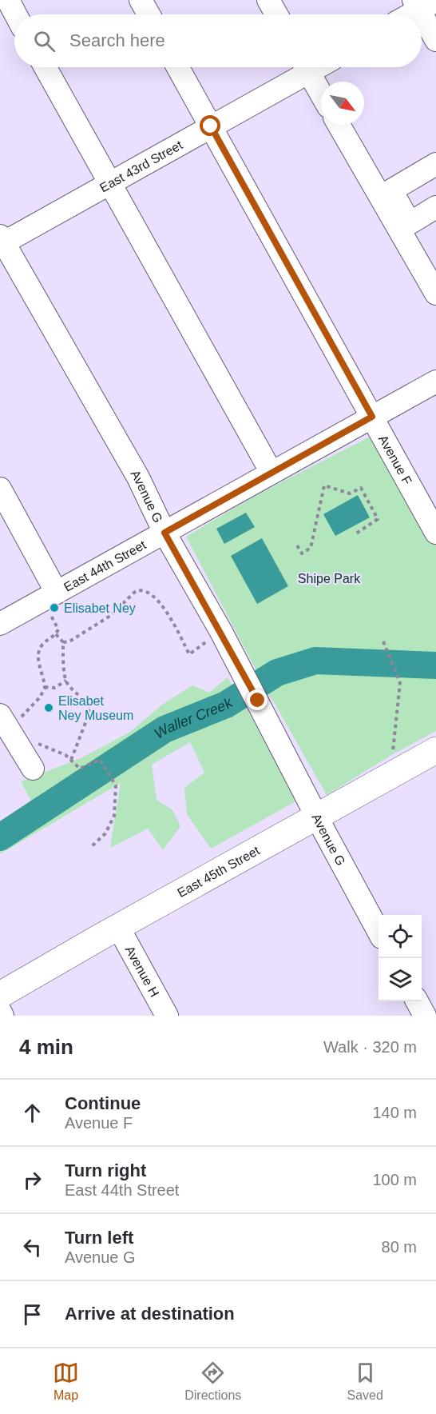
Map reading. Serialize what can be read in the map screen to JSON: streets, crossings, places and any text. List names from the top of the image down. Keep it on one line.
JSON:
{"streets":{"main road":["East 45th Street"],"street":["East 43rd Street","Avenue F","Avenue G","East 44th Street","Avenue H"]},"crossings":[["East 43rd Street","Avenue F"],["East 43rd Street","Avenue G"],["Avenue F","East 44th Street"],["Avenue G","East 44th Street"],["Avenue G","East 45th Street"],["East 45th Street","Avenue H"]],"water":["Waller Creek"],"parks":["Shipe Park"],"places":["Elisabet Ney","Elisabet Ney Museum"],"north":"bottom right","page":{"search":"Search here","heading":["4 min","Walk · 320 m"],"list":[["Continue","Avenue F","140 m"],["Turn right","East 44th Street","100 m"],["Turn left","Avenue G","80 m"],"Arrive at destination"],"nav":["Map","Directions","Saved"]}}
